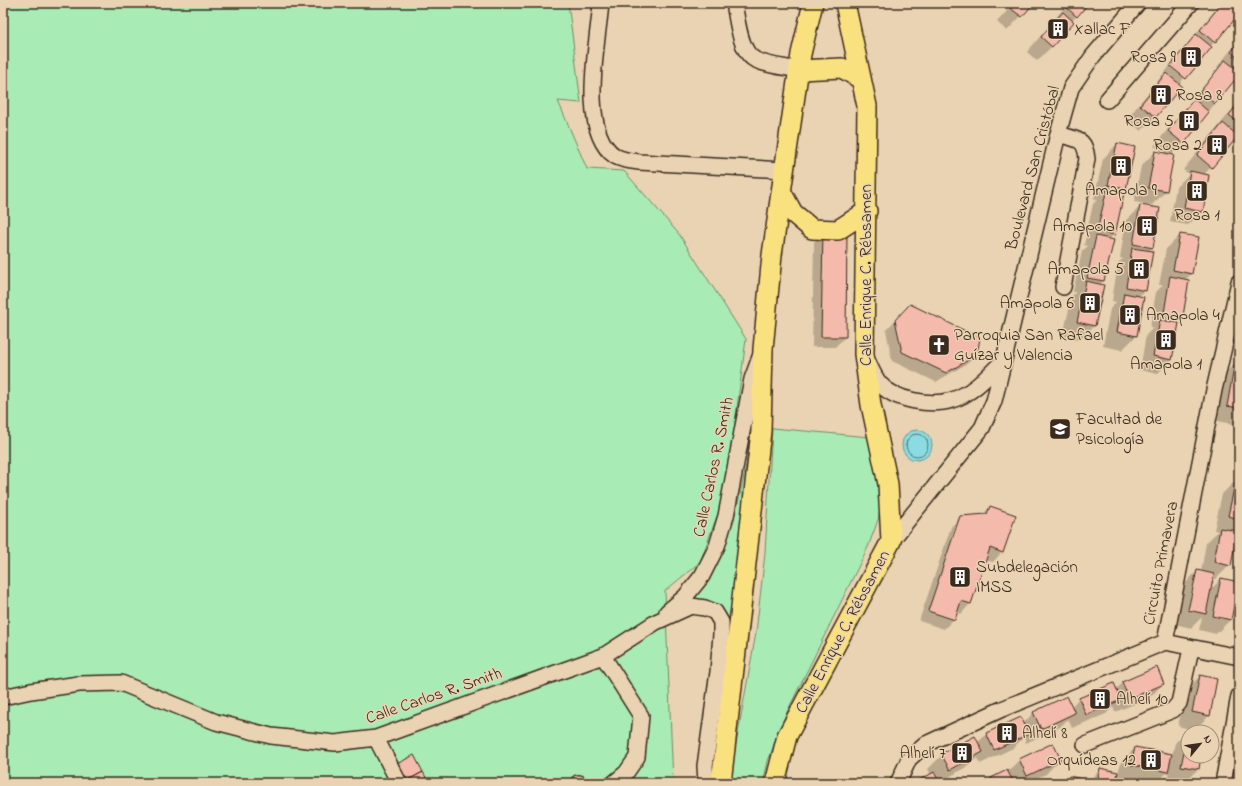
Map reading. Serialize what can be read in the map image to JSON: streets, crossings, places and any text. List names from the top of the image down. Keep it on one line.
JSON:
{"streets":{"main road":["Calle Enrique C. Rébsamen"],"street":["Boulevard San Cristóbal","Calle Carlos R. Smith","Circuito Primavera"]},"crossings":[["Boulevard San Cristóbal","Calle Enrique C. Rébsamen"]],"places":{"building":["Xallac F","Rosa 9","Rosa 8","Rosa 5","Rosa 2","Amapola 9","Rosa 1","Amapola 10","Amapola 5","Amapola 6","Amapola 4","Amapola 1","Subdelegación IMSS","Alhelí 10","Alhelí 8","Alhelí 7","Orquídeas 12"],"church":["Parroquia San Rafael Guízar y Valencia"],"school or university":["Facultad de Psicología"]},"north":"top right"}
